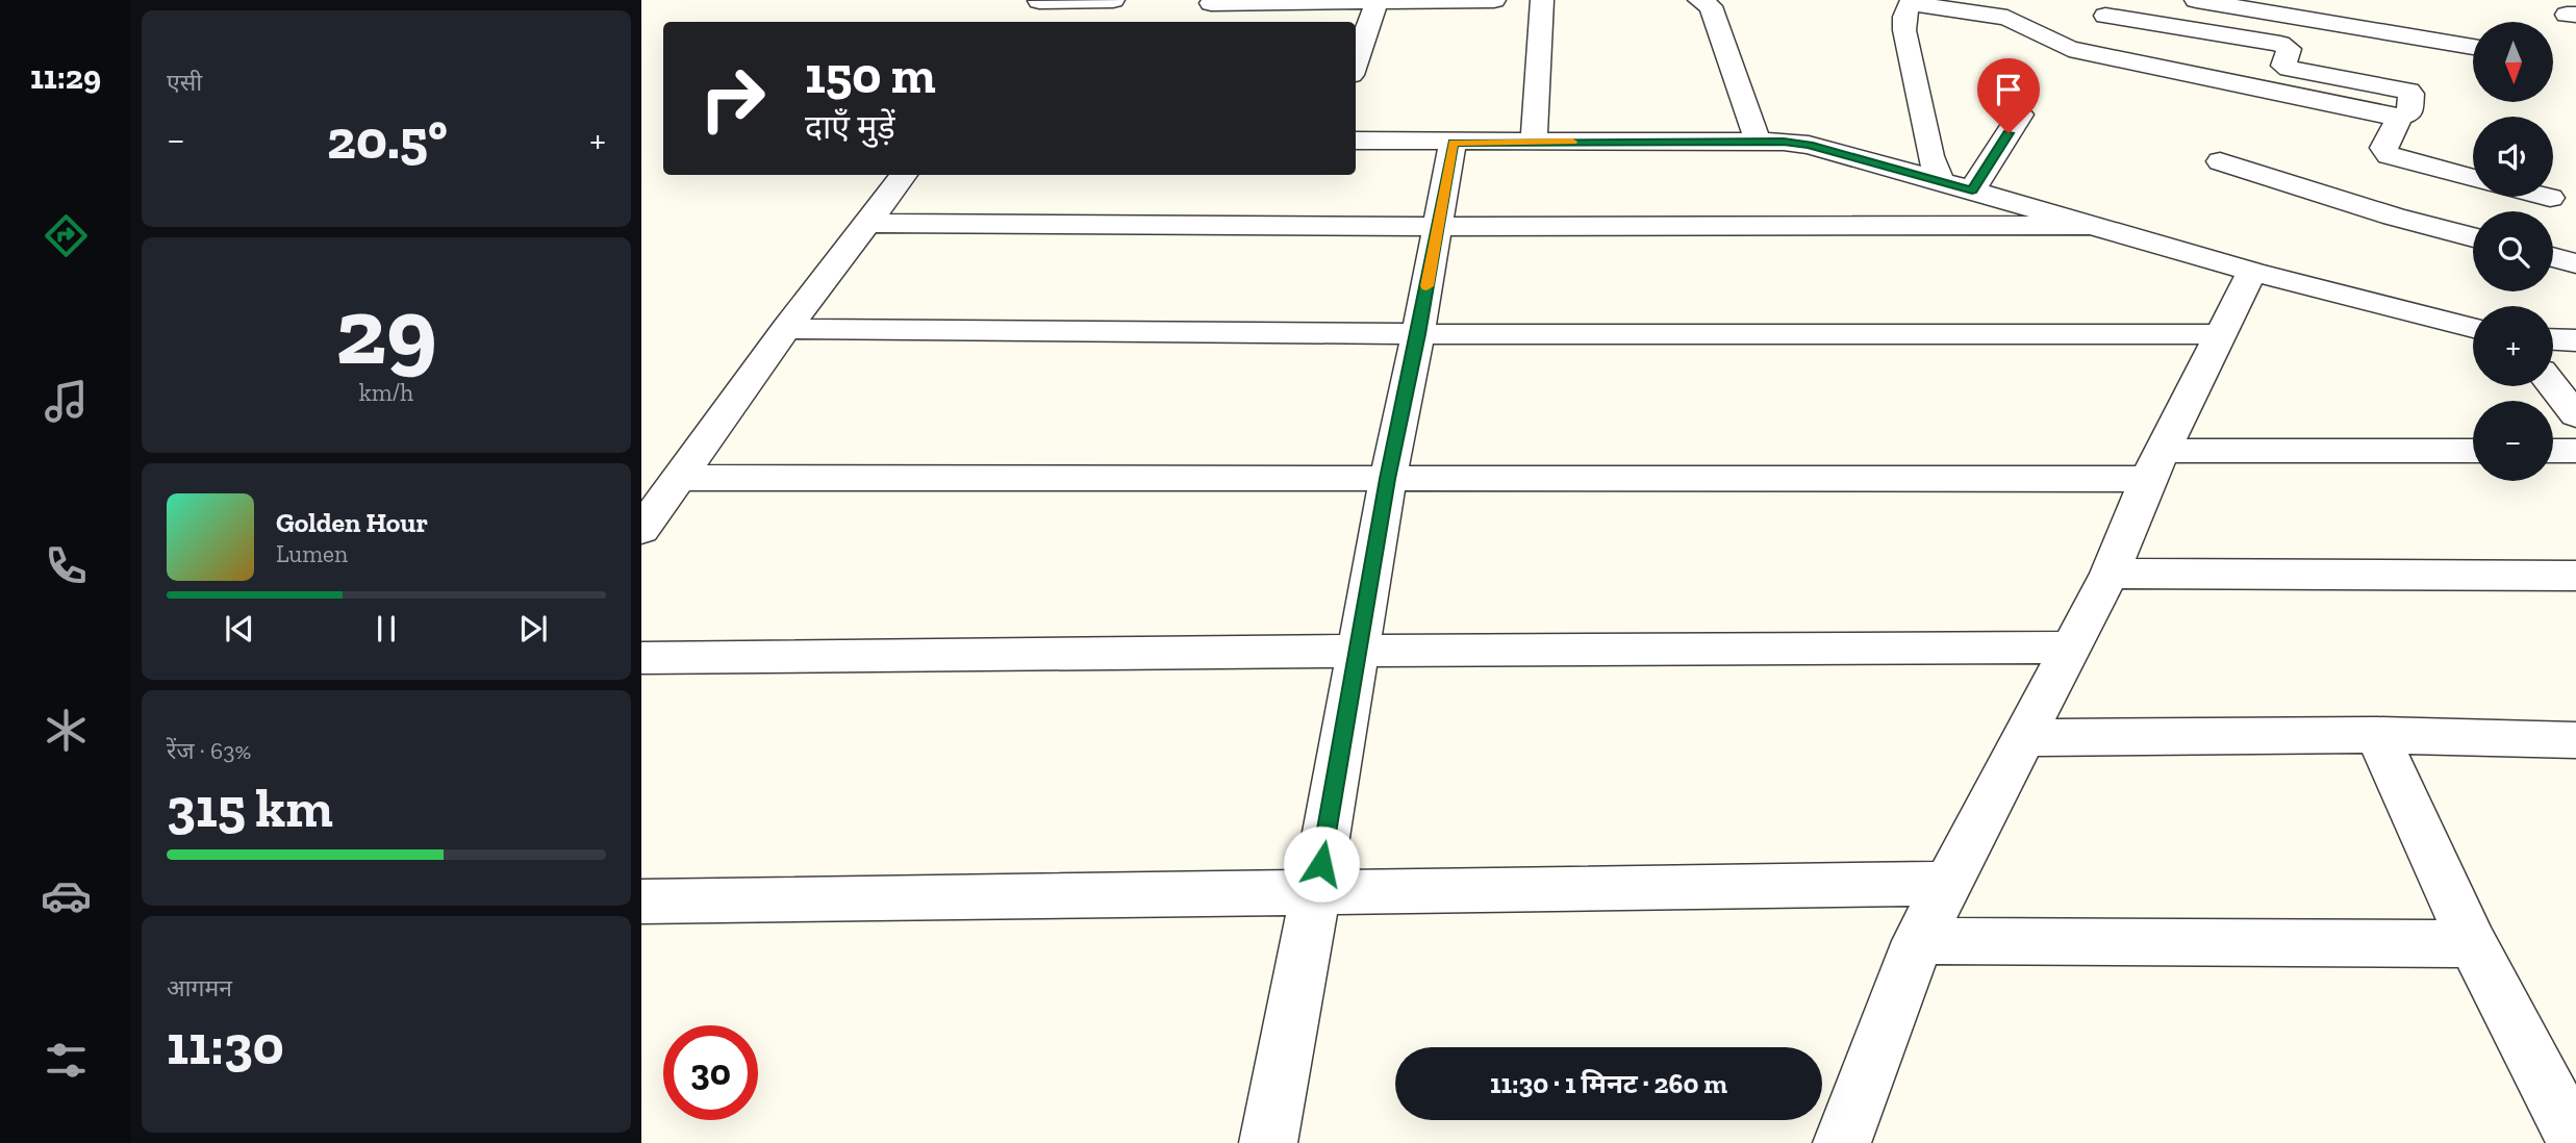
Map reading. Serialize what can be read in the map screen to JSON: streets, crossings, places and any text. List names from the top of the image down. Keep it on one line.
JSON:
{"north":"bottom","page":{"tabs":"11:29","tile":["एसी",["29","km/h"],["रेंज · 63%","315 km"],["आगमन","11:30"]],"map_buttons":["+","−"],"turn":["150 m","दाएँ मुड़ें"],"heat":["−","20.5°","+"],"song":["Golden Hour","Lumen"],"limit":"30","trip":"11:30 · 1 मिनट · 260 m"}}
